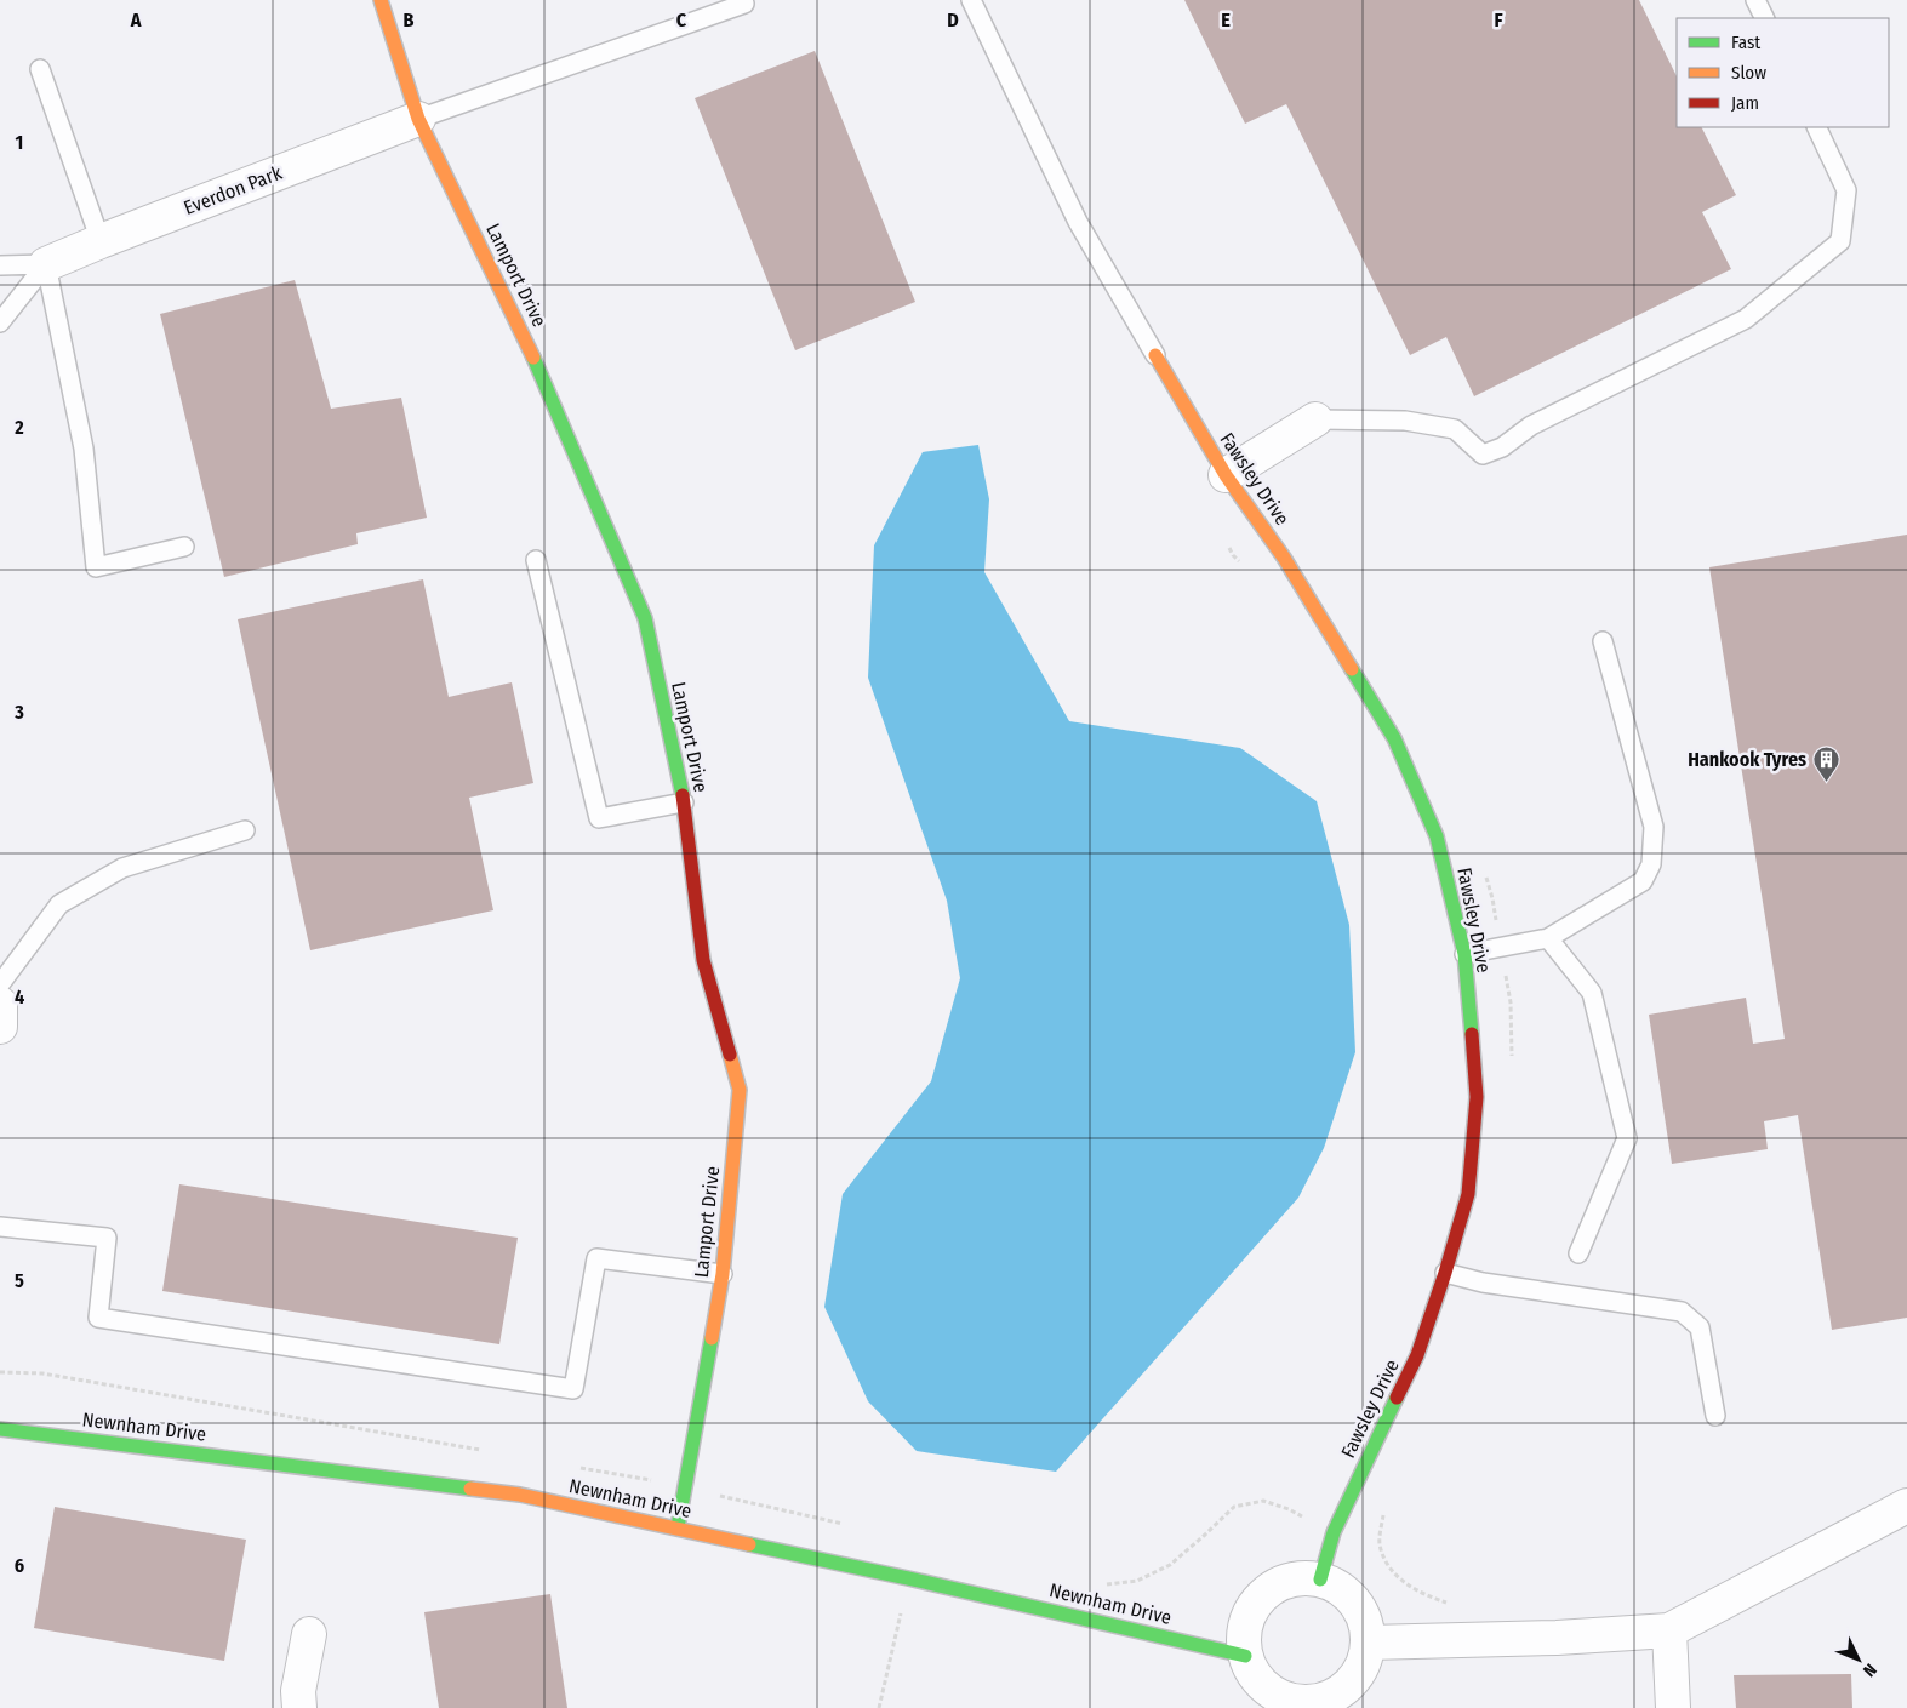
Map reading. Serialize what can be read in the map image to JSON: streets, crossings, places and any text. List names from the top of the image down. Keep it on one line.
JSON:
{"streets":{"street":["Everdon Park","Lamport Drive","Fawsley Drive","Newnham Drive"]},"crossings":[["Everdon Park","Lamport Drive"],["Lamport Drive","Newnham Drive"],["Fawsley Drive","Newnham Drive"]],"places":{"building":["Hankook Tyres"]},"legend":["Fast","Slow","Jam"],"north":"bottom right","grid":{"columns":["A","B","C","D","E","F"],"rows":["1","2","3","4","5","6"]}}
